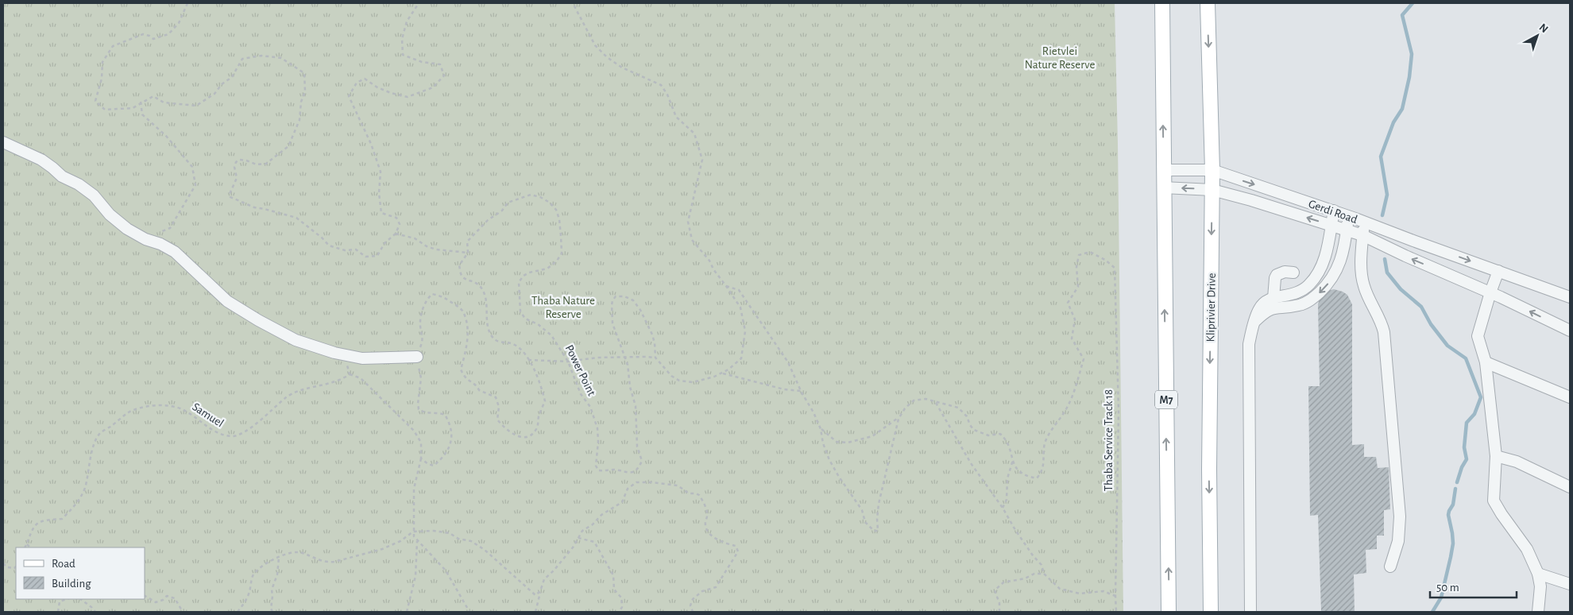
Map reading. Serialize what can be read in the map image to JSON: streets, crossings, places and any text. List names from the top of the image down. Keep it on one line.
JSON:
{"streets":{"main road":["Kliprivier Drive","M7"],"street":["Gerdi Road"],"path":["Power Point","Samuel","Thaba Service Track 18"]},"crossings":[["Gerdi Road","Kliprivier Drive"],["Gerdi Road","M7"]],"parks":["Rietvlei Nature Reserve","Thaba Nature Reserve"],"legend":["Road","Building"],"scale_bar":"50 m","north":"top right"}
